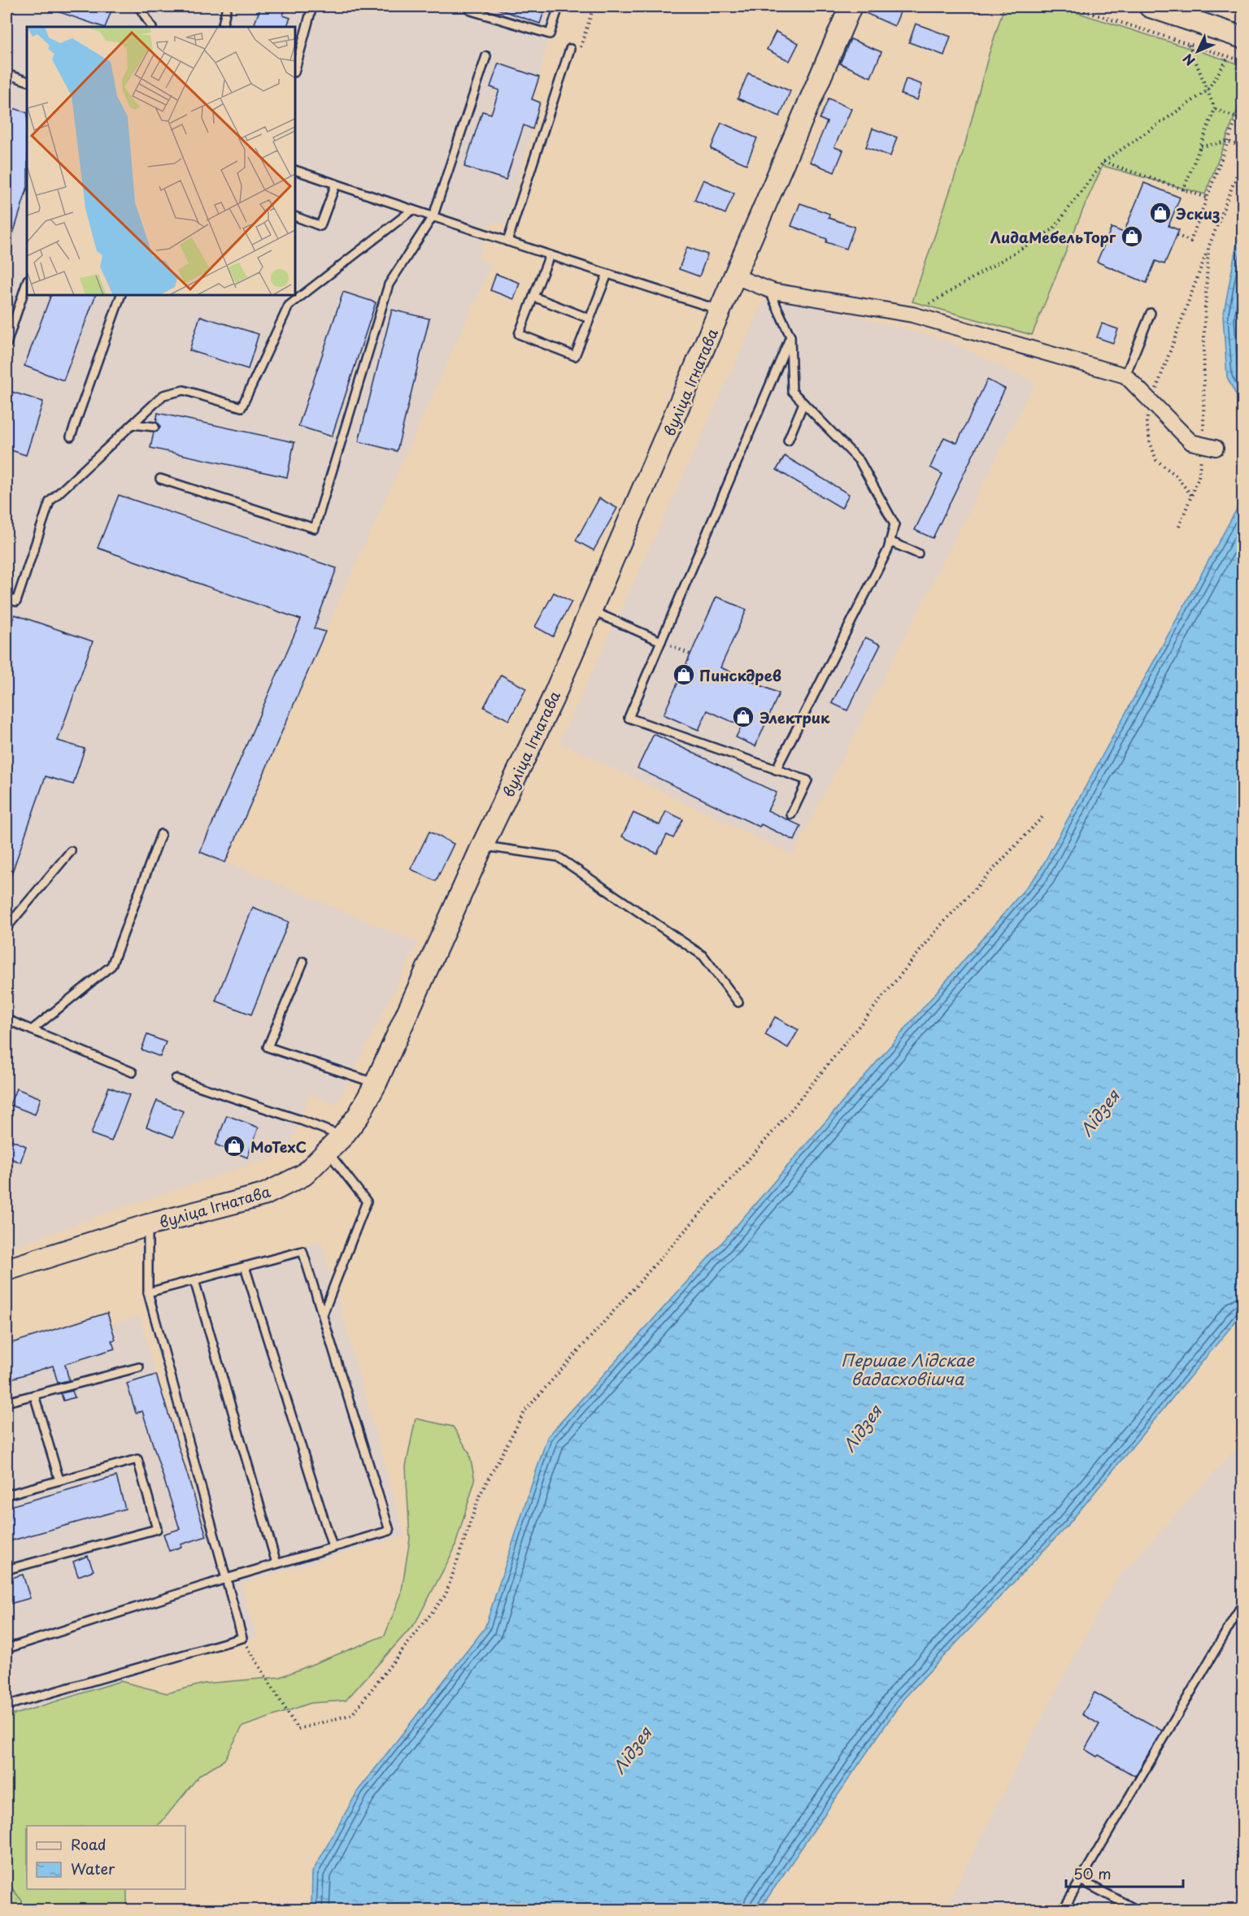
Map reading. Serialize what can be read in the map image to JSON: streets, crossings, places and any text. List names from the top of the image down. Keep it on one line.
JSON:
{"streets":{"street":["вуліца Ігнатава"]},"water":["Лідзея","Першае Лідскае вадасховішча"],"places":{"shop":["Эскиз","ЛидаМебельТорг","Пинскдрев","Электрик","MoTexC"]},"legend":["Road","Water"],"scale_bar":"50 m","north":"bottom left"}
